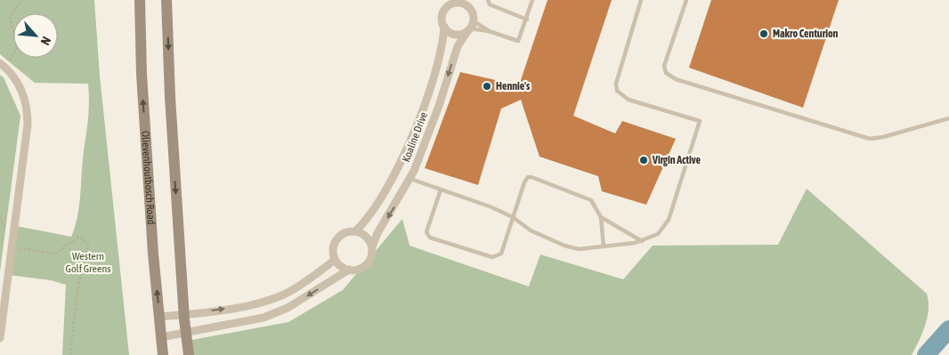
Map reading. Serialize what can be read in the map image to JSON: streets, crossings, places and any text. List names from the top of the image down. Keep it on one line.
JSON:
{"streets":{"main road":["Olievenhoutbosch Road"],"street":["Koaline Drive"]},"crossings":[["Koaline Drive","Olievenhoutbosch Road"]],"parks":["Western Golf Greens"],"places":["Makro Centurion","Hennie's","Virgin Active"],"north":"bottom right"}
